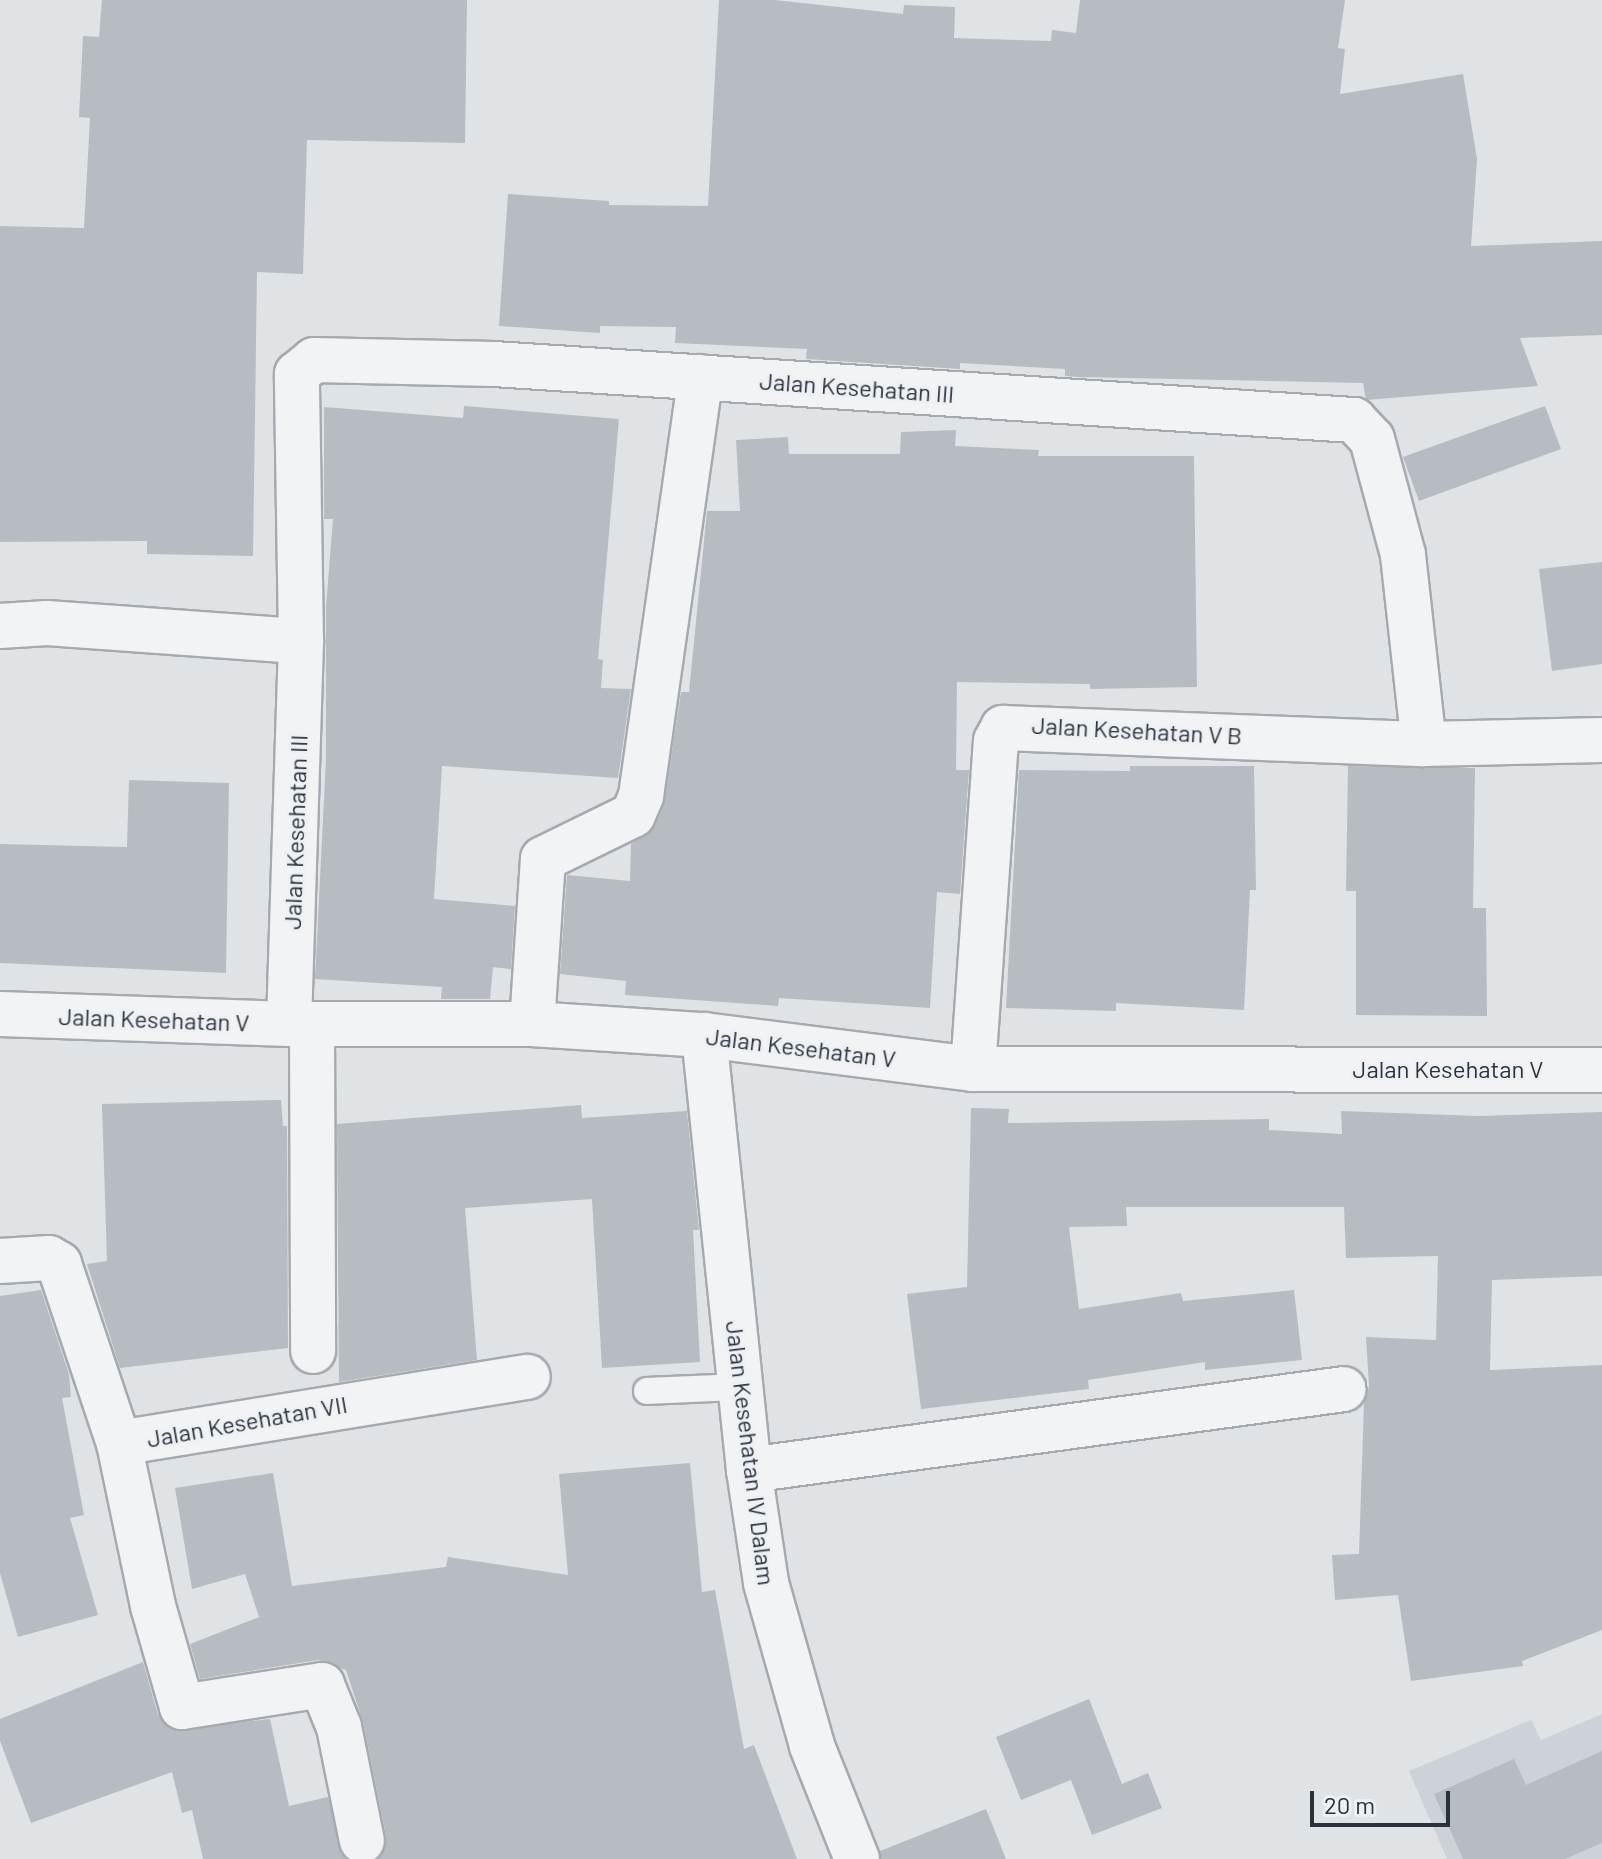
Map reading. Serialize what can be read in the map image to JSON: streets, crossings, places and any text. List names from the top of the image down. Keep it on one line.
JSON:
{"streets":{"street":["Jalan Kesehatan III","Jalan Kesehatan V B","Jalan Kesehatan V","Jalan Kesehatan VII","Jalan Kesehatan IV Dalam"]},"crossings":[["Jalan Kesehatan III","Jalan Kesehatan V B"],["Jalan Kesehatan III","Jalan Kesehatan V"],["Jalan Kesehatan V B","Jalan Kesehatan V"],["Jalan Kesehatan V","Jalan Kesehatan IV Dalam"]],"scale_bar":"20 m"}
